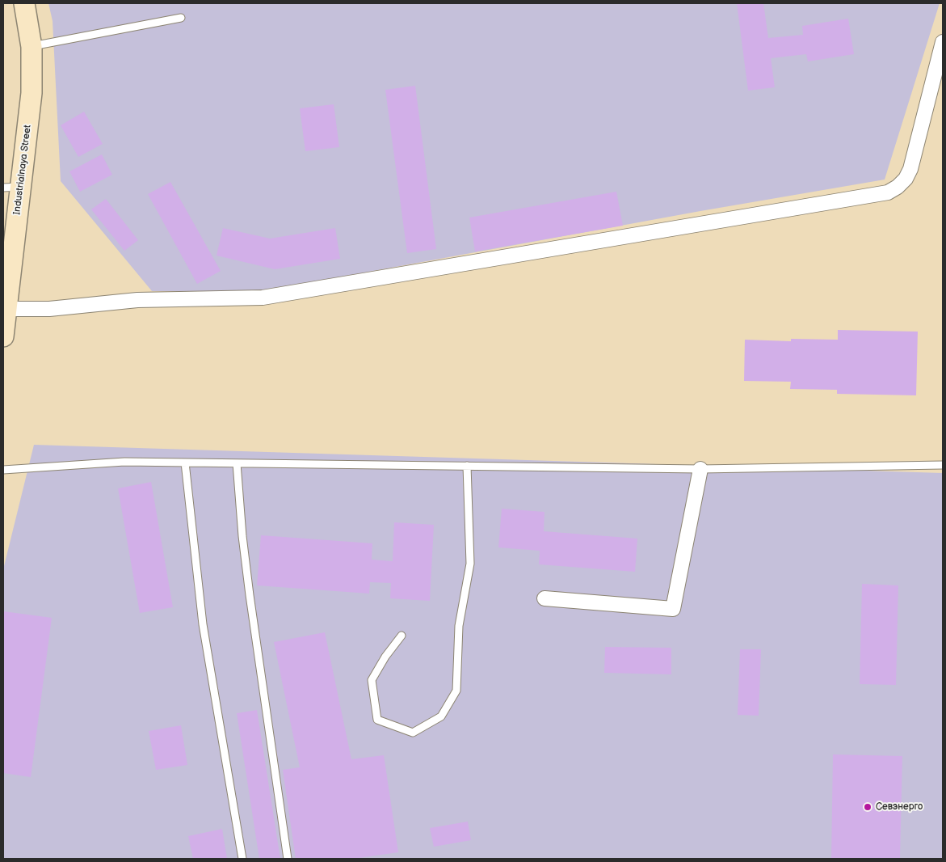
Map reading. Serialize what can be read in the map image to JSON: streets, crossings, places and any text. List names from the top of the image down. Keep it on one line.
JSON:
{"streets":{"main road":["Industrialnaya Street"]},"places":["Севэнерго"]}
